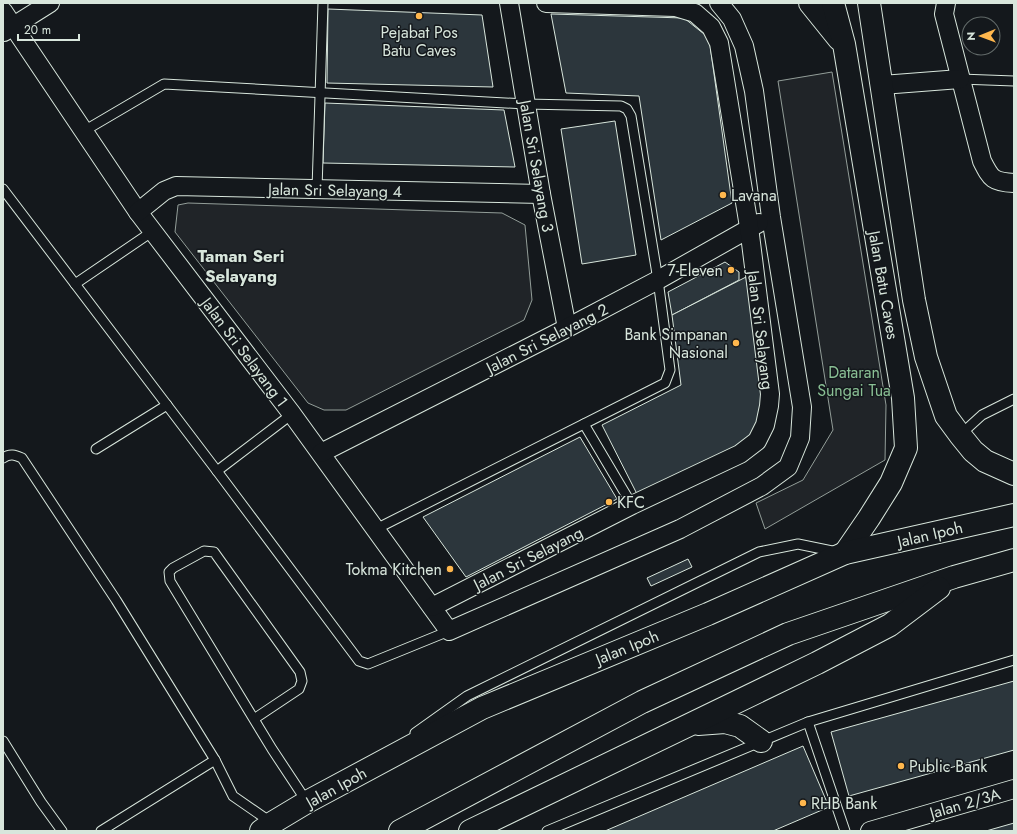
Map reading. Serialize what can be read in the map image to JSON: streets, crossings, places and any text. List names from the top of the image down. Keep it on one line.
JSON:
{"streets":{"main road":["Jalan Batu Caves","Jalan Ipoh"],"street":["Jalan Sri Selayang 3","Jalan Sri Selayang 4","Jalan Sri Selayang","Jalan Sri Selayang 2","Jalan Sri Selayang 1","Jalan 2/3A"]},"crossings":[["Jalan Sri Selayang 3","Jalan Sri Selayang 4"],["Jalan Sri Selayang 3","Jalan Sri Selayang 2"],["Jalan Sri Selayang 4","Jalan Sri Selayang 1"],["Jalan Batu Caves","Jalan Ipoh"],["Jalan Sri Selayang","Jalan Sri Selayang 2"],["Jalan Sri Selayang","Jalan Sri Selayang 1"],["Jalan Sri Selayang 2","Jalan Sri Selayang 1"]],"districts":["Taman Seri Selayang"],"parks":["Dataran Sungai Tua"],"places":["Pejabat Pos Batu Caves","Lavana","7-Eleven","Bank Simpanan Nasional","KFC","Tokma Kitchen","Public Bank","RHB Bank"],"scale_bar":"20 m","north":"left"}
